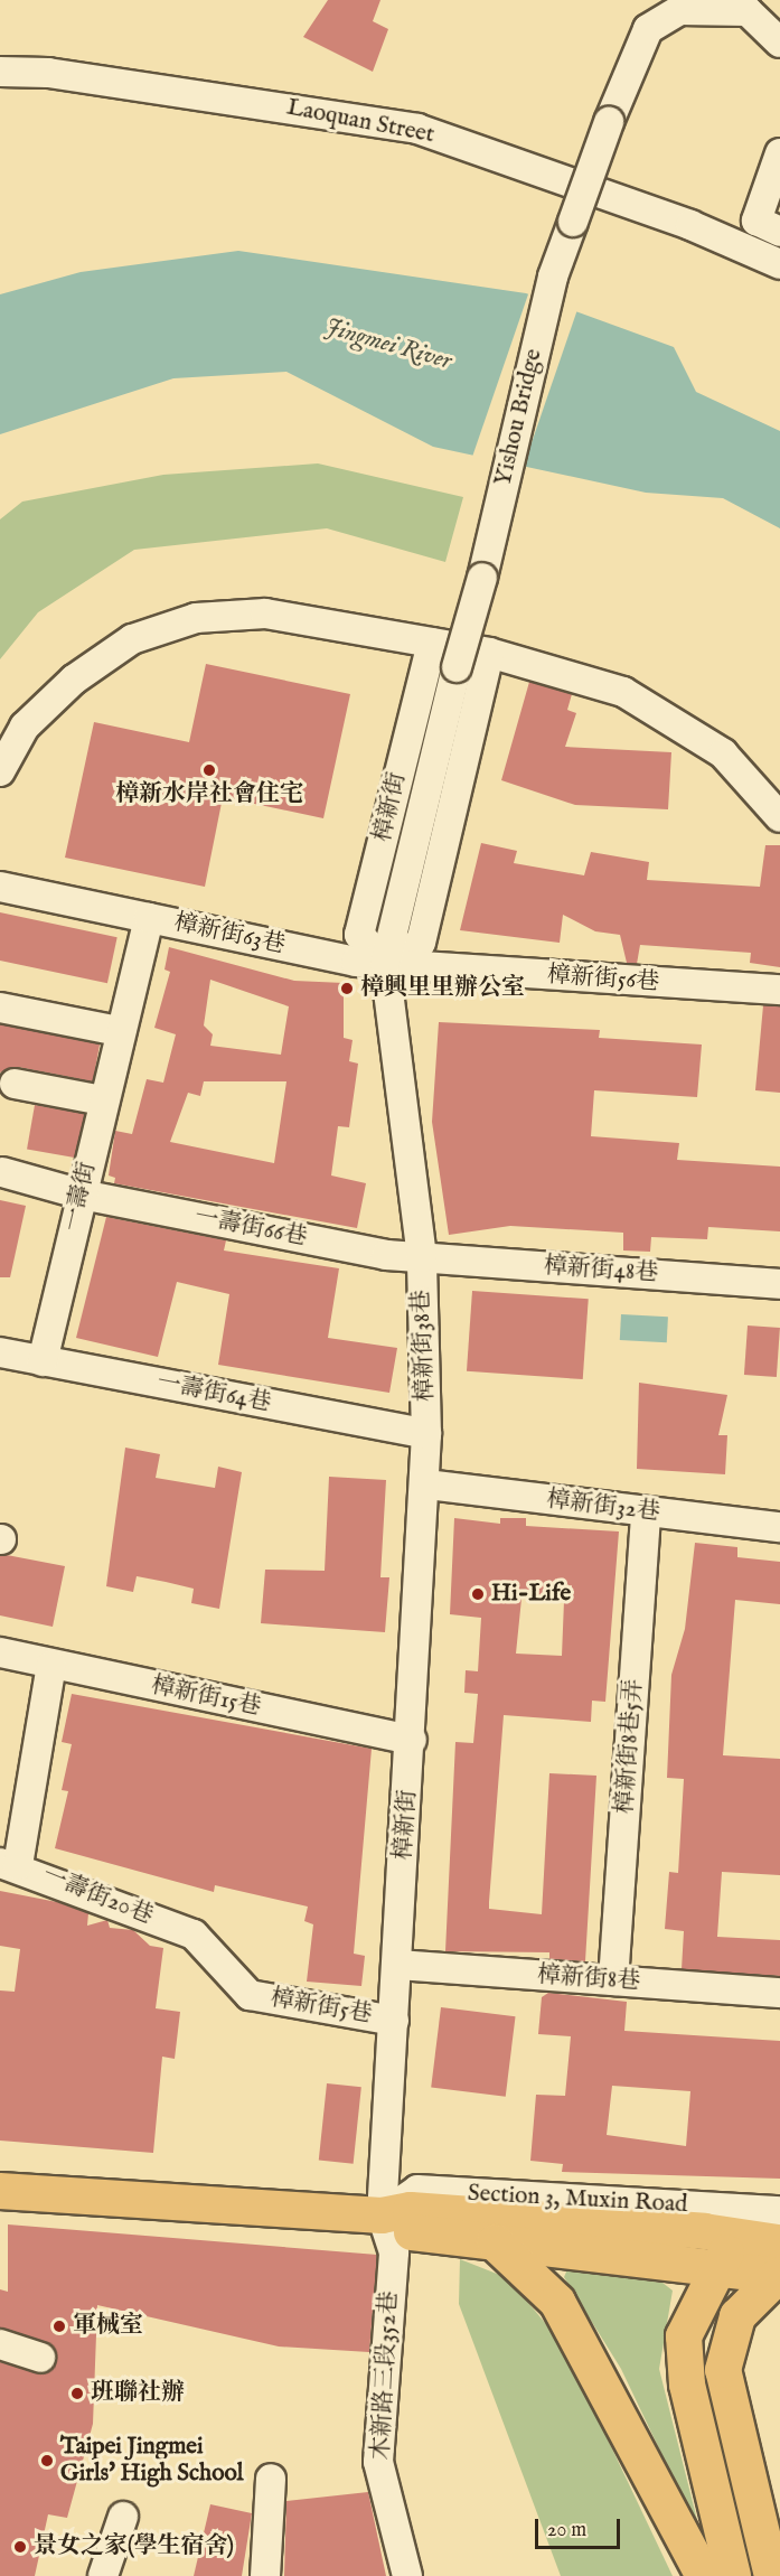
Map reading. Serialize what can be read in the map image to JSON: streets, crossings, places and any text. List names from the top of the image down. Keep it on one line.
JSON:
{"streets":{"main road":["Section 3, Muxin Road"],"street":["Laoquan Street","Yishou Bridge","樟新街","樟新街63巷","樟新街56巷","一壽街","一壽街66巷","樟新街48巷","樟新街38巷","一壽街64巷","樟新街32巷","樟新街15巷","樟新街8巷5弄","一壽街20巷","樟新街8巷","樟新街5巷","木新路三段352巷"]},"crossings":[["Yishou Bridge","樟新街"],["Yishou Bridge","樟新街63巷"],["Yishou Bridge","樟新街56巷"],["樟新街","樟新街63巷"],["樟新街","樟新街56巷"],["樟新街","樟新街38巷"],["樟新街","一壽街64巷"],["樟新街","樟新街32巷"],["樟新街","樟新街15巷"],["樟新街","樟新街8巷"],["樟新街","樟新街5巷"],["樟新街","Section 3, Muxin Road"],["樟新街","木新路三段352巷"],["樟新街63巷","樟新街56巷"],["樟新街63巷","一壽街"],["一壽街","一壽街66巷"],["一壽街","一壽街64巷"],["一壽街66巷","樟新街48巷"],["一壽街66巷","樟新街38巷"],["樟新街48巷","樟新街38巷"],["樟新街38巷","一壽街64巷"],["樟新街32巷","樟新街8巷5弄"],["樟新街8巷5弄","樟新街8巷"],["一壽街20巷","樟新街5巷"],["Section 3, Muxin Road","木新路三段352巷"]],"water":["Jingmei River"],"places":["樟新水岸社會住宅","樟興里里辦公室","Hi-Life","軍械室","班聯社辦","Taipei Jingmei Girls' High School","景女之家(學生宿舍)"],"scale_bar":"20 m"}
